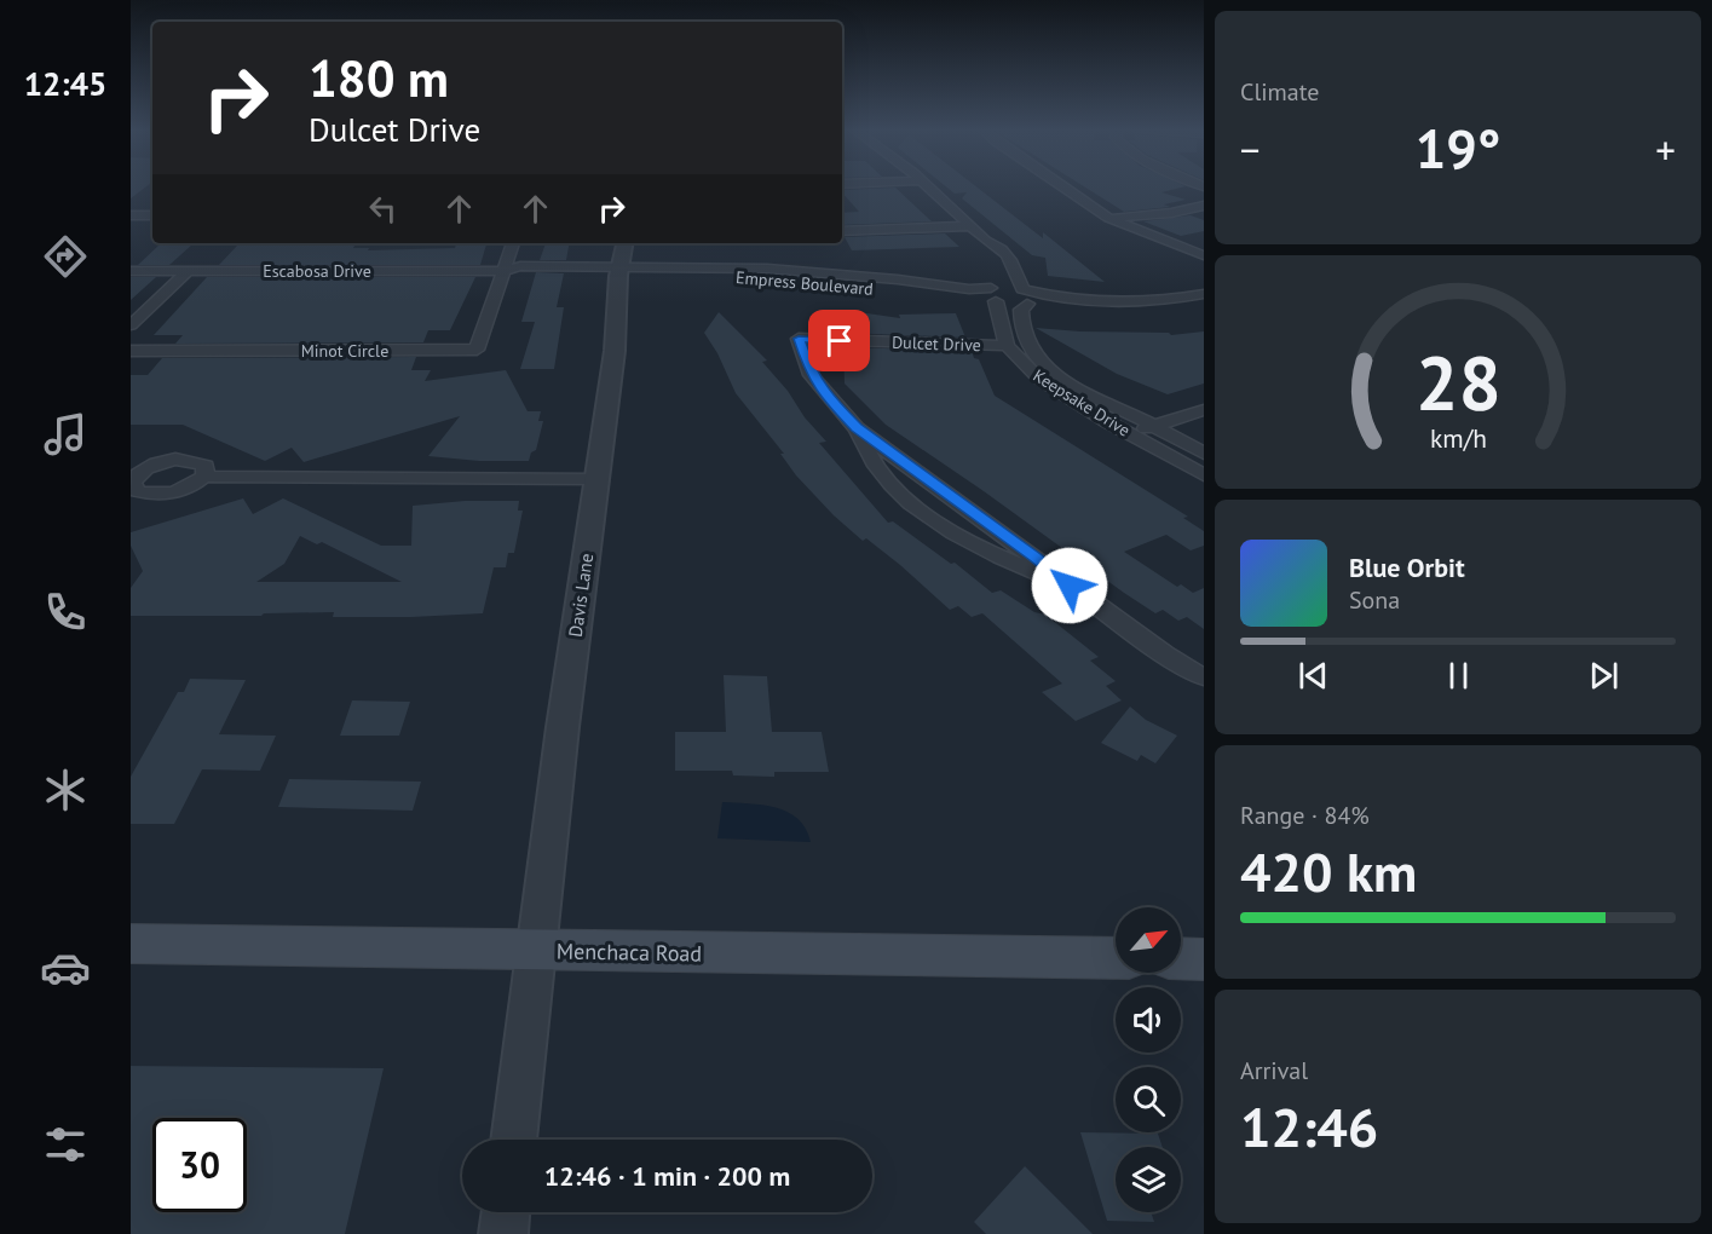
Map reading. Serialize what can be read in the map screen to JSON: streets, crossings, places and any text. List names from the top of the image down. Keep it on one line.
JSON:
{"streets":{"main road":["Menchaca Road"],"street":["Escabosa Drive","Empress Boulevard","Dulcet Drive","Minot Circle","Keepsake Drive","Davis Lane"]},"crossings":[["Escabosa Drive","Empress Boulevard"],["Escabosa Drive","Minot Circle"],["Escabosa Drive","Davis Lane"],["Empress Boulevard","Keepsake Drive"],["Empress Boulevard","Davis Lane"],["Dulcet Drive","Keepsake Drive"],["Davis Lane","Menchaca Road"]],"north":"top right","page":{"tabs":"12:45","tile":["Climate",["Range · 84%","420 km"],["Arrival","12:46"]],"turn":["180 m","Dulcet Drive"],"heat":["−","19°","+"],"song":["Blue Orbit","Sona"],"limit":"30","trip":"12:46 · 1 min · 200 m","gauge":["28","km/h"]}}
